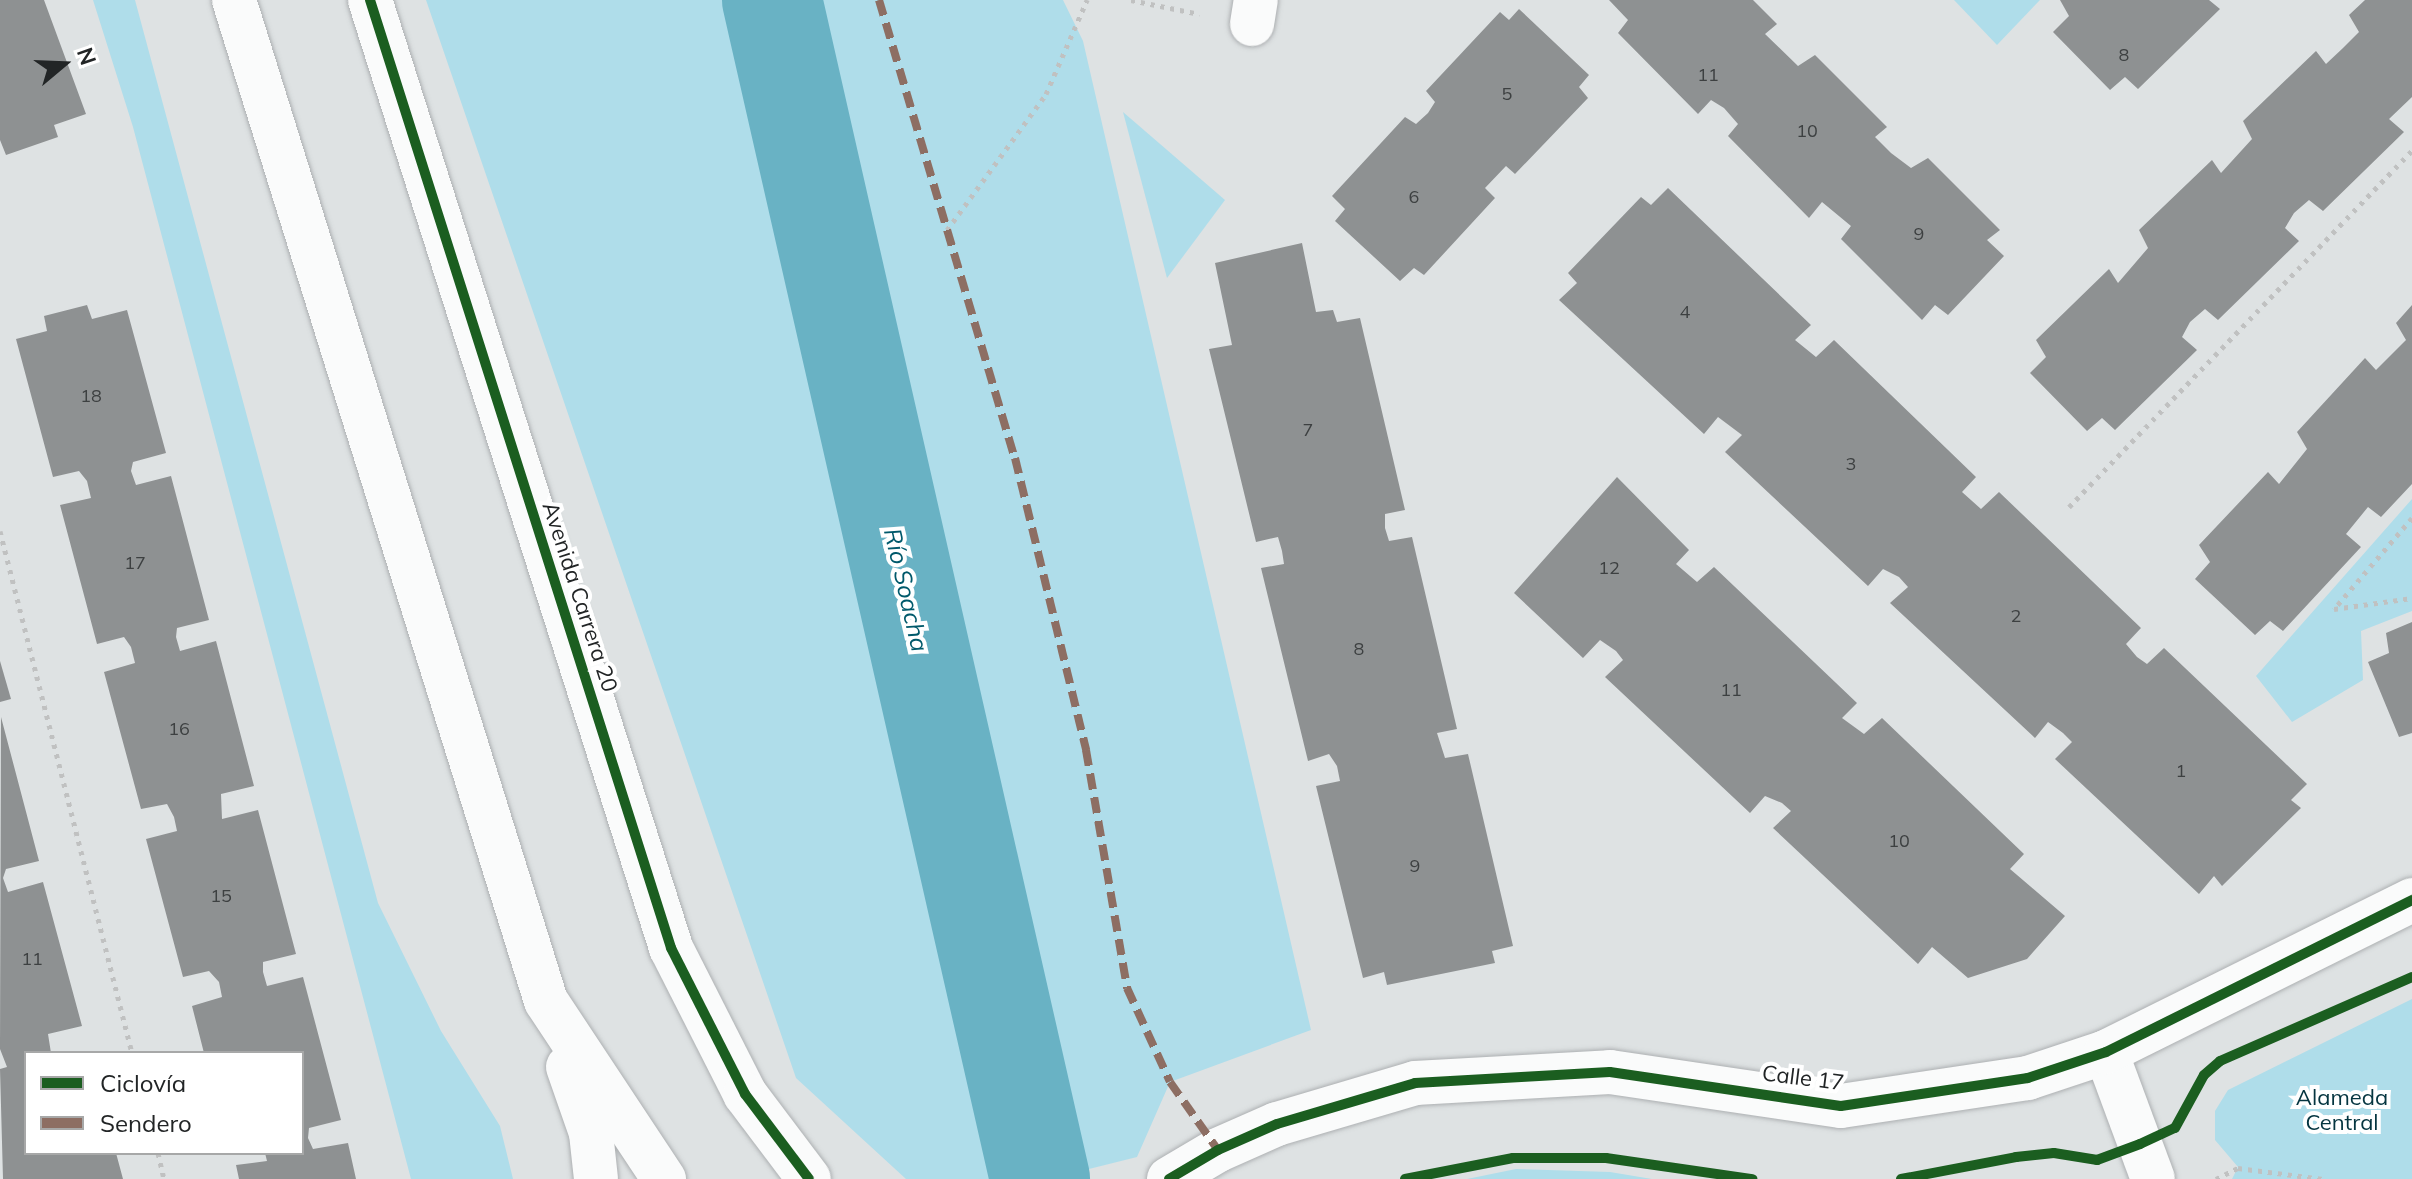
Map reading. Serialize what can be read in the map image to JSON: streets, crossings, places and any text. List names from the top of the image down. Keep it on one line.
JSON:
{"streets":{"street":["Avenida Carrera 20","Calle 17"]},"water":["Río Soacha"],"parks":["Alameda Central"],"house_numbers":["8","11","5","10","6","9","4","18","7","3","17","12","2","8","11","16","1","10","9","15","11"],"legend":["Ciclovía","Sendero"],"north":"right"}
